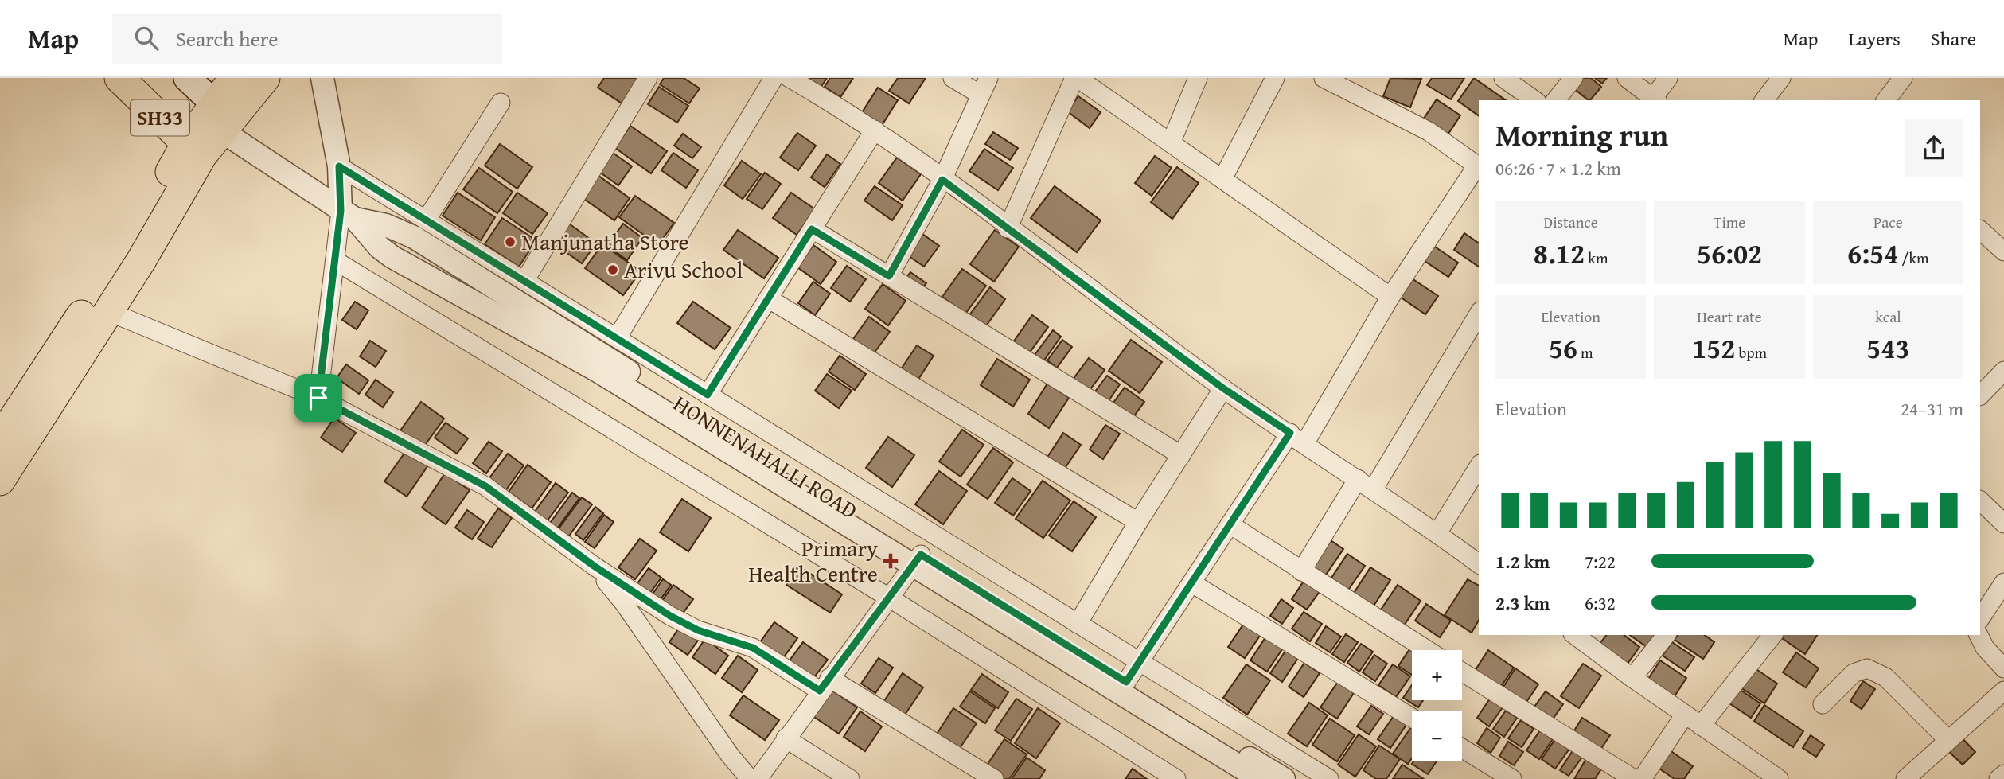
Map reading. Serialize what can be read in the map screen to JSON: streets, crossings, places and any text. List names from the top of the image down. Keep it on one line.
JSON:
{"streets":{"main road":["SH33"],"street":["HONNENAHALLI ROAD"]},"crossings":[["SH33","HONNENAHALLI ROAD"]],"places":{"other":["Manjunatha Store","Arivu School"],"health":["Primary Health Centre"]},"page":{"header":"Map","search":"Search here","nav":["Map","Layers","Share"],"heading":["Morning run","06:26 · 7 × 1.2 km"],"stats":[["Distance","8.12 km"],["Time","56:02"],["Pace","6:54 /km"],["Elevation","56 m"],["Heart rate","152 bpm"],["kcal","543"]],"chart":["Elevation","24–31 m"],"list":[{"name":"1.2 km","note":"7:22"},{"name":"2.3 km","note":"6:32"}],"map_buttons":["+","−"]}}
